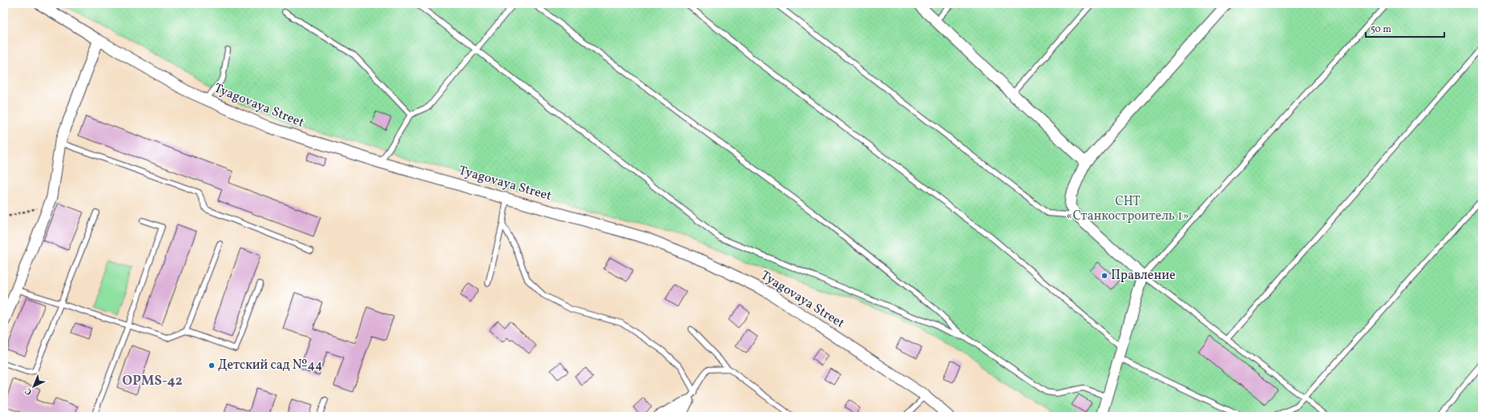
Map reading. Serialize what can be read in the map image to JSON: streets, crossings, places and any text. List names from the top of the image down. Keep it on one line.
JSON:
{"streets":{"street":["Tyagovaya Street"]},"districts":["OPMS-42"],"parks":["СНТ «Станкостроитель 1»"],"places":["Правление","Детский сад №44"],"scale_bar":"50 m","north":"bottom left"}
